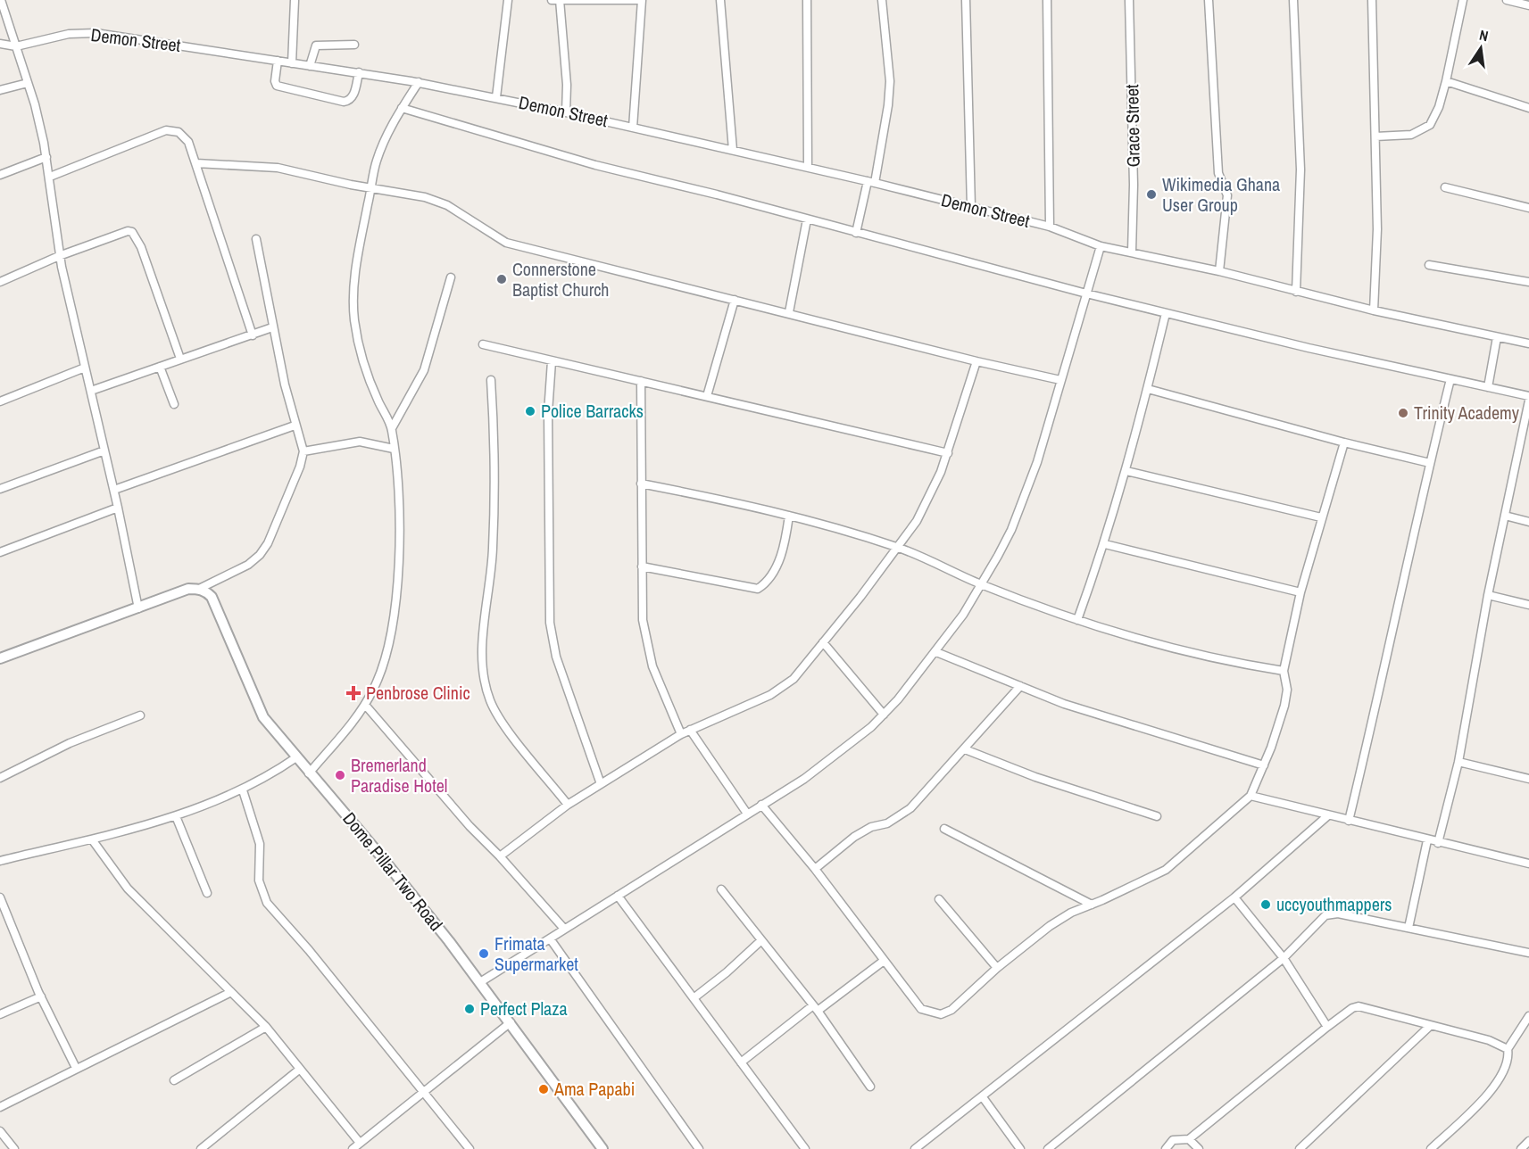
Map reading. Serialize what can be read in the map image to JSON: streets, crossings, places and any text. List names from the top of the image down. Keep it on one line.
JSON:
{"streets":{"street":["Demon Street","Grace Street","Dome Pillar Two Road"]},"crossings":[["Demon Street","Grace Street"]],"places":{"other":["Wikimedia Ghana User Group","Connerstone Baptist Church","Police Barracks","Trinity Academy","Bremerland Paradise Hotel","uccyouthmappers","Frimata Supermarket","Perfect Plaza","Ama Papabi"],"health":["Penbrose Clinic"]},"north":"top"}
